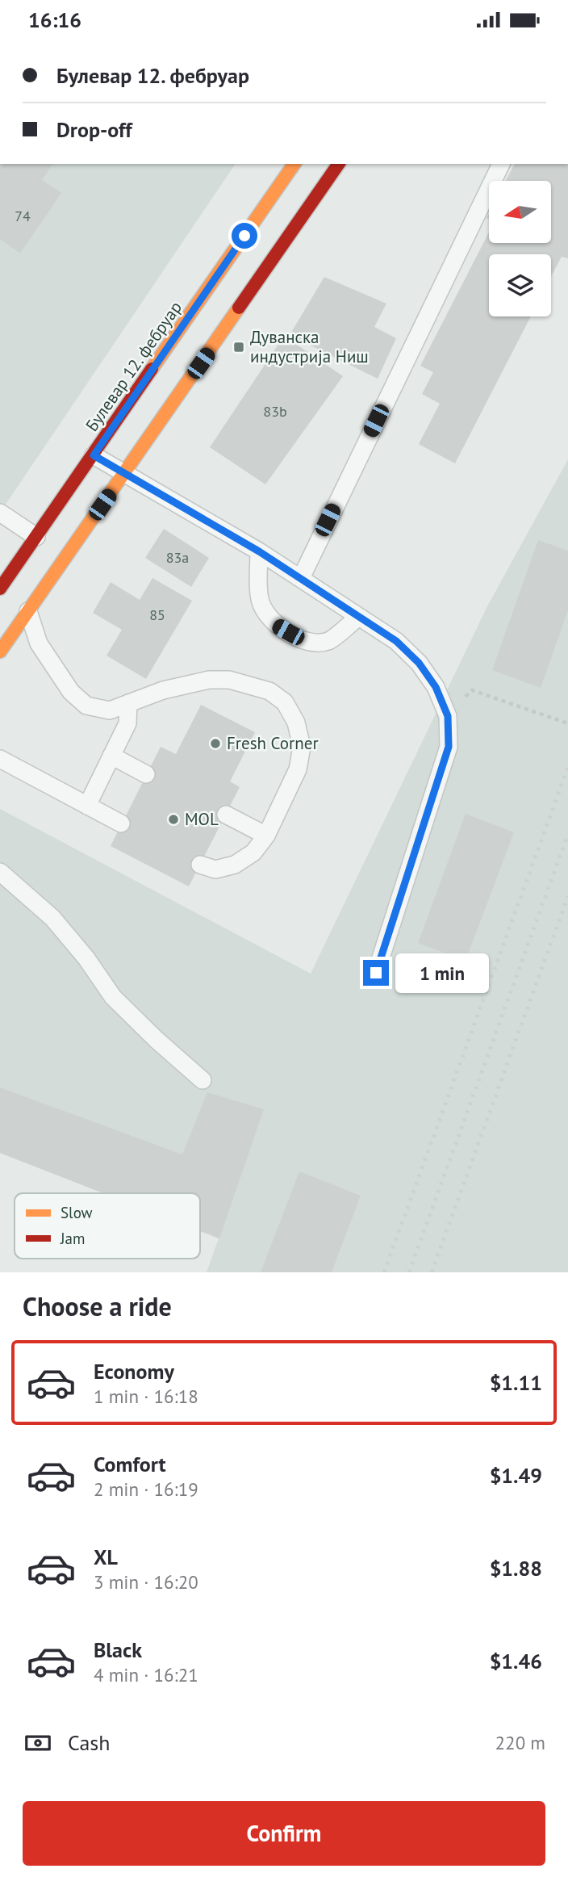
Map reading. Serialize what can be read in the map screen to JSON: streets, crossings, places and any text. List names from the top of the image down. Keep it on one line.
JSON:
{"streets":{"main road":["Булевар 12. фебруар"]},"places":{"transit":["Дуванска индустрија Ниш"],"other":["Fresh Corner","MOL"]},"house_numbers":["74","83b","83a","85"],"legend":["Slow","Jam"],"north":"left","page":{"status":"16:16","banner":["Булевар 12. фебруар","Drop-off"],"bubble":"1 min","heading":"Choose a ride","list":[{"name":"Economy","note":"1 min · 16:18","value":"$1.11"},{"name":"Comfort","note":"2 min · 16:19","value":"$1.49"},{"name":"XL","note":"3 min · 16:20","value":"$1.88"},{"name":"Black","note":"4 min · 16:21","value":"$1.46"}],"pay":["Cash","220 m"],"buttons":"Confirm"}}
